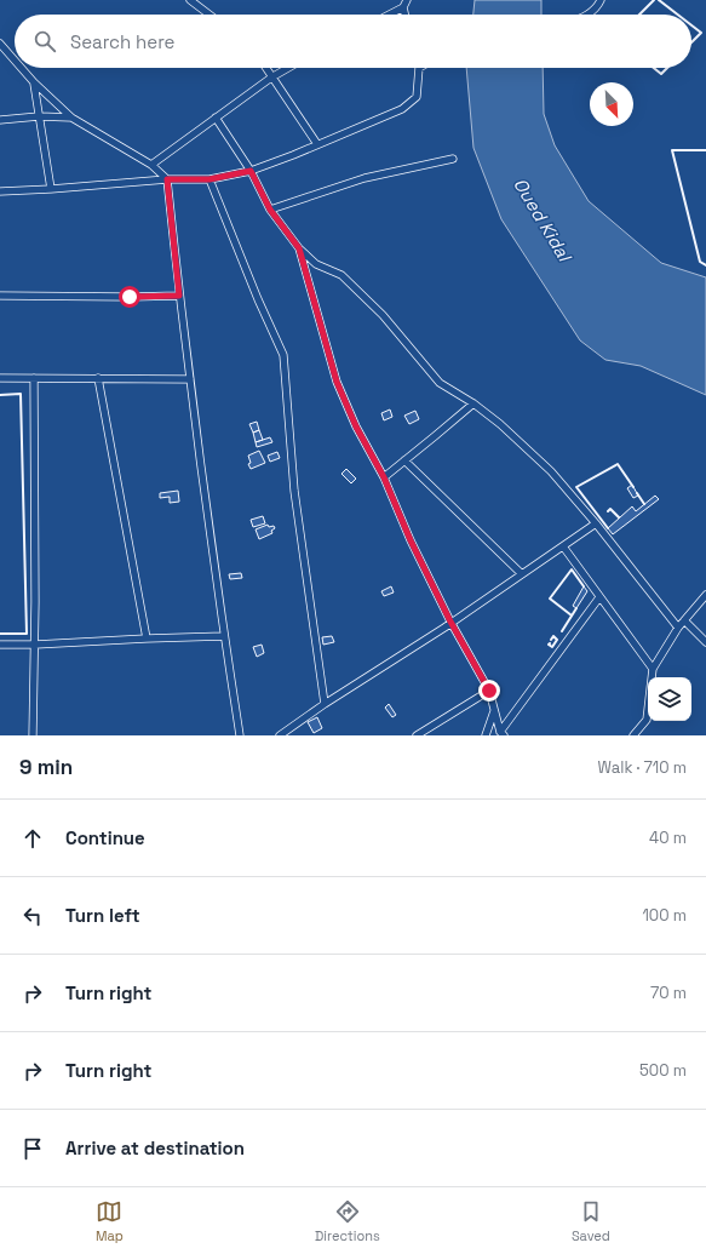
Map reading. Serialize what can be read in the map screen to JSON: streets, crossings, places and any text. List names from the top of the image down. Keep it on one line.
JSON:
{"water":["Oued Kidal"],"north":"bottom right","page":{"search":"Search here","heading":["9 min","Walk · 710 m"],"list":[["Continue","40 m"],["Turn left","100 m"],["Turn right","70 m"],["Turn right","500 m"],"Arrive at destination"],"nav":["Map","Directions","Saved"]}}
